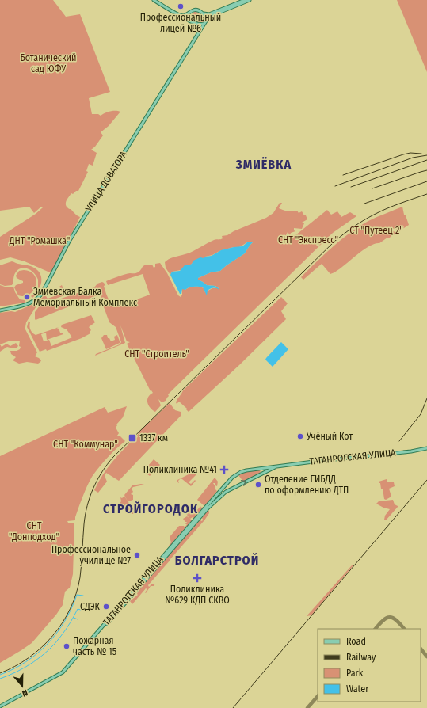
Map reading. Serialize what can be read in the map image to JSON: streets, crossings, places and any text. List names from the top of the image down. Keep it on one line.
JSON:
{"streets":{"main road":["УЛИЦА ДОВАТОРА","ТАГАНРОГСКАЯ УЛИЦА"]},"districts":["ЗМИЁВКА","СТРОЙГОРОДОК","БОЛГАРСТРОЙ"],"parks":["Ботанический сад ЮФУ","СТ \"Путеец-2\"","СНТ \"Экспресс\"","ДНТ \"Ромашка\"","СНТ \"Строитель\"","СНТ \"Коммунар\"","СНТ \"Донподход\""],"places":{"other":["Профессиональный лицей №6","Змиевская Балка Мемориальный Комплекс","Учёный Кот","Отделение ГИБДД по оформлению ДТП","Профессиональное училище №7","СДЭК","Пожарная часть № 15"],"transit":["1337 км"],"health":["Поликлиника №41","Поликлиника №629 КДП СКВО"]},"legend":["Road","Railway","Park","Water"],"north":"bottom"}
